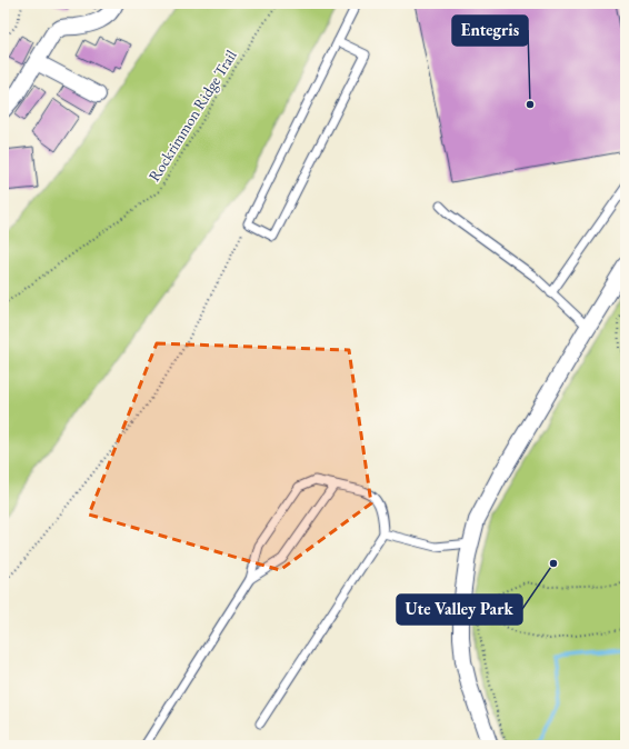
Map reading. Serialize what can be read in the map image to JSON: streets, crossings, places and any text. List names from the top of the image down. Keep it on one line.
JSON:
{"streets":{"path":["Rockrimmon Ridge Trail"]},"places":["Entegris","Ute Valley Park"]}
